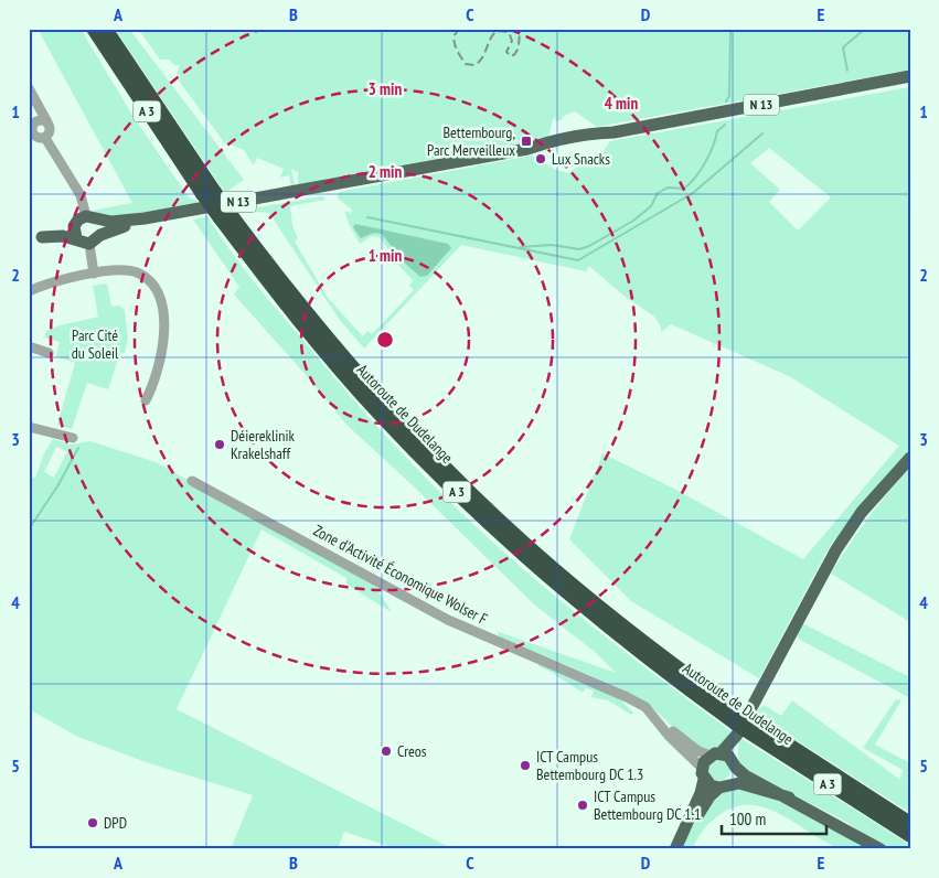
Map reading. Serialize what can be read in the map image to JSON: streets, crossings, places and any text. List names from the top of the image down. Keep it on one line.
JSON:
{"streets":{"highway":["A 3","Autoroute de Dudelange"],"main road":["N 13"],"street":["Zone d'Activité Économique Wolser F"]},"parks":["Parc Cité du Soleil"],"places":{"transit":["Bettembourg, Parc Merveilleux"],"other":["Lux Snacks","Déiereklinik Krakelshaff","Creos","ICT Campus Bettembourg DC 1.3","ICT Campus Bettembourg DC 1.1","DPD"]},"scale_bar":"100 m","grid":{"columns":["A","B","C","D","E"],"rows":["1","2","3","4","5"]},"rings":["3 min","4 min","2 min","1 min"]}
